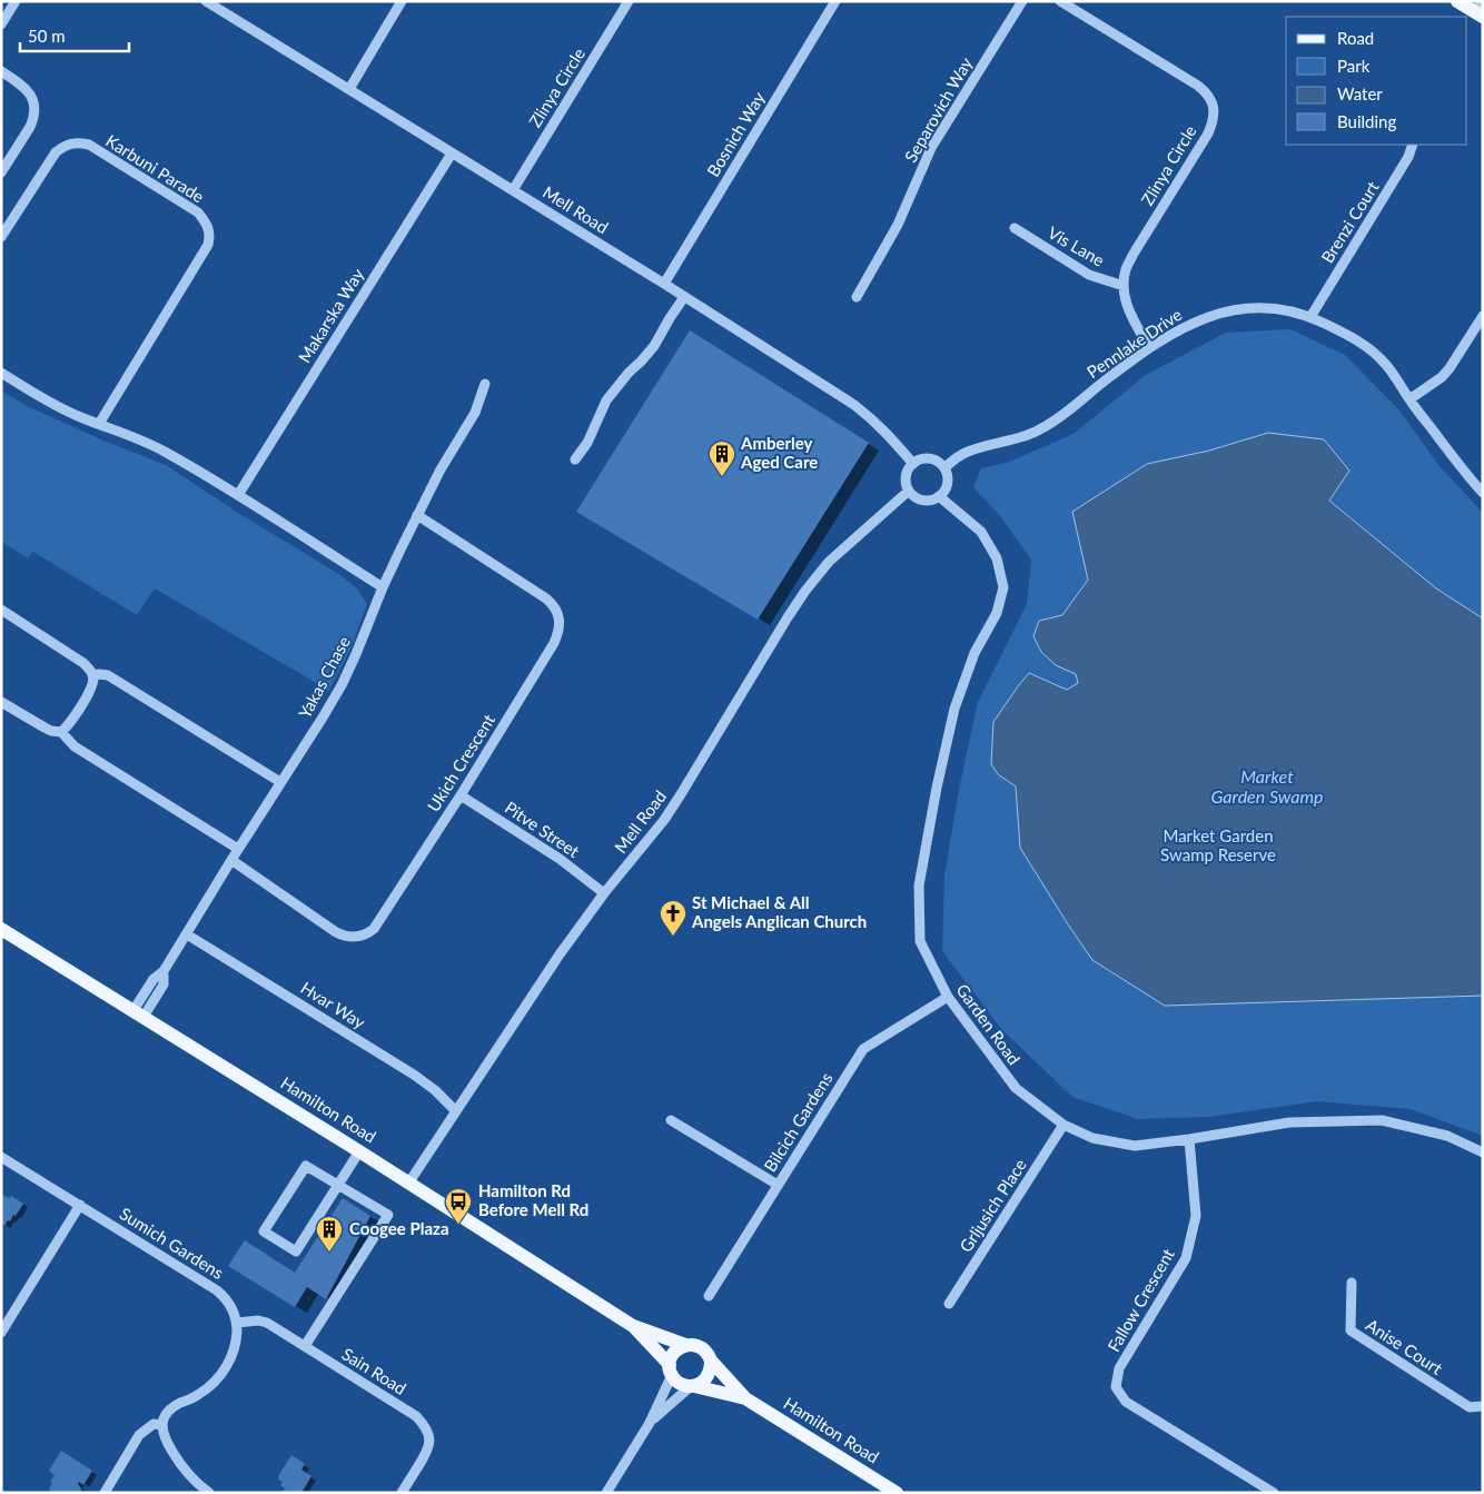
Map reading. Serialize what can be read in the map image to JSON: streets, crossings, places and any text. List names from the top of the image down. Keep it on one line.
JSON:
{"streets":{"main road":["Hamilton Road"],"street":["Zlinya Circle","Separovich Way","Bosnich Way","Karbuni Parade","Mell Road","Brenzi Court","Vis Lane","Makarska Way","Pennlake Drive","Yakas Chase","Ukich Crescent","Pitve Street","Hvar Way","Garden Road","Bilcich Gardens","Grljusich Place","Sumich Gardens","Fallow Crescent","Anise Court","Sain Road"]},"crossings":[["Zlinya Circle","Mell Road"],["Zlinya Circle","Vis Lane"],["Zlinya Circle","Pennlake Drive"],["Bosnich Way","Mell Road"],["Mell Road","Makarska Way"],["Mell Road","Pennlake Drive"],["Mell Road","Pitve Street"],["Mell Road","Hvar Way"],["Mell Road","Garden Road"],["Mell Road","Hamilton Road"],["Brenzi Court","Pennlake Drive"],["Pennlake Drive","Garden Road"],["Yakas Chase","Ukich Crescent"],["Yakas Chase","Hvar Way"],["Yakas Chase","Hamilton Road"],["Ukich Crescent","Pitve Street"],["Garden Road","Bilcich Gardens"],["Garden Road","Grljusich Place"],["Garden Road","Fallow Crescent"],["Sumich Gardens","Sain Road"]],"water":["Market Garden Swamp"],"parks":["Market Garden Swamp Reserve"],"places":{"building":["Amberley Aged Care","Coogee Plaza"],"church":["St Michael & All Angels Anglican Church"],"bus stop":["Hamilton Rd Before Mell Rd"]},"legend":["Road","Park","Water","Building"],"scale_bar":"50 m"}
